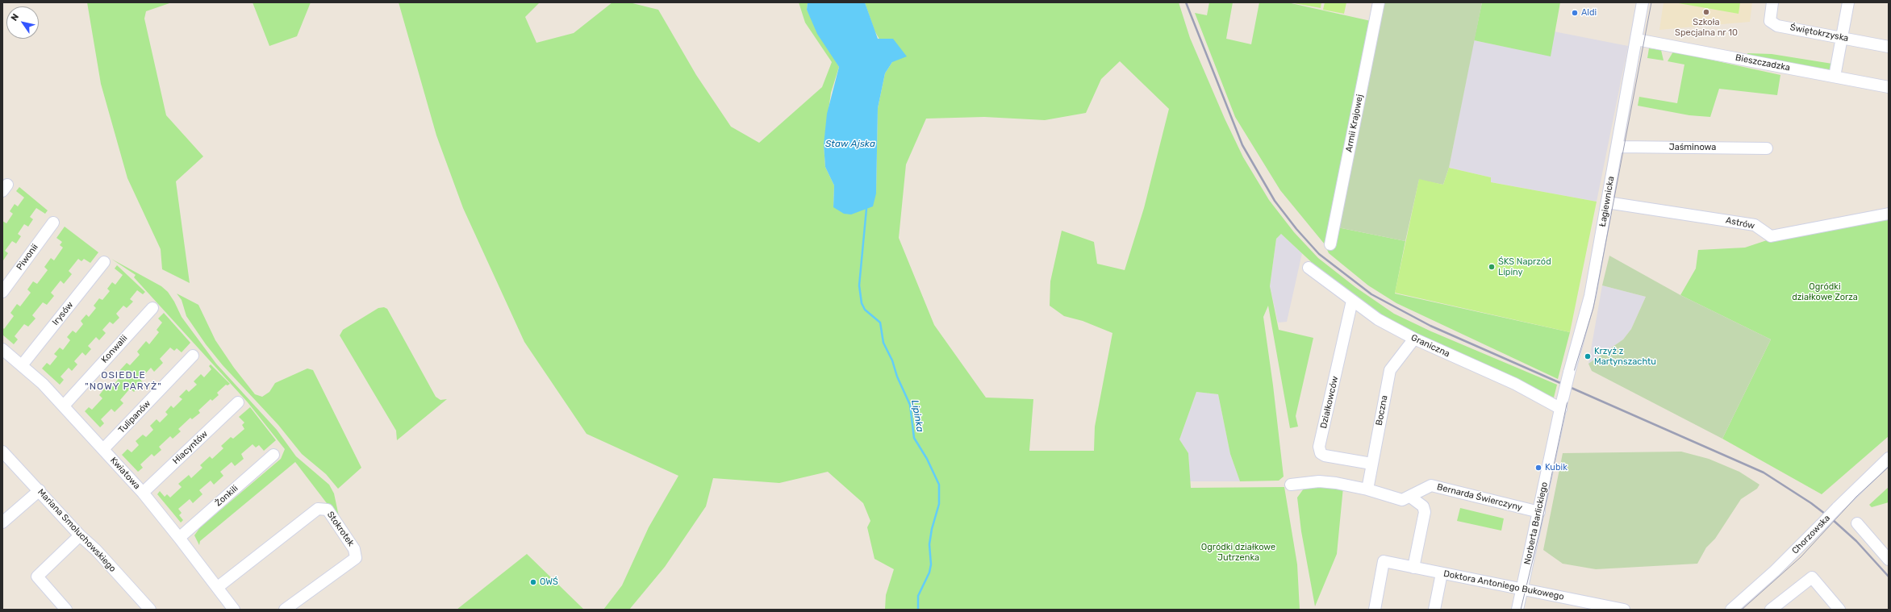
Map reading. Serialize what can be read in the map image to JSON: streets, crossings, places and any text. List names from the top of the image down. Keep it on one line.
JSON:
{"streets":{"street":["Świętokrzyska","Bieszczadzka","Armii Krajowej","Jaśminowa","Łagiewnicka","Astrów","Piwonii","Irysów","Graniczna","Konwalii","Działkowców","Boczna","Tulipanów","Hiacyntów","Kwiatowa","Żonkili","Bernarda Świerczyny","Norberta Barlickiego","Stokrotek","Mariana Smoluchowskiego","Chorzowska","Doktora Antoniego Bukowego"]},"crossings":[["Bieszczadzka","Łagiewnicka"],["Jaśminowa","Łagiewnicka"],["Łagiewnicka","Astrów"],["Łagiewnicka","Graniczna"],["Łagiewnicka","Norberta Barlickiego"],["Irysów","Kwiatowa"],["Graniczna","Działkowców"],["Graniczna","Boczna"],["Graniczna","Norberta Barlickiego"],["Konwalii","Kwiatowa"],["Działkowców","Boczna"],["Boczna","Bernarda Świerczyny"],["Tulipanów","Kwiatowa"],["Hiacyntów","Kwiatowa"],["Kwiatowa","Żonkili"],["Kwiatowa","Stokrotek"],["Bernarda Świerczyny","Norberta Barlickiego"],["Norberta Barlickiego","Doktora Antoniego Bukowego"]],"districts":["OSIEDLE \"NOWY PARYŻ\""],"water":["Staw Ajska","Lipinka"],"parks":["Ogródki działkowe Zorza","Ogródki działkowe Jutrzenka"],"places":["Szkoła Specjalna nr 10","Aldi","ŚKS Naprzód Lipiny","Krzyż z Martynszachtu","Kubik","OWŚ"],"north":"top left"}
